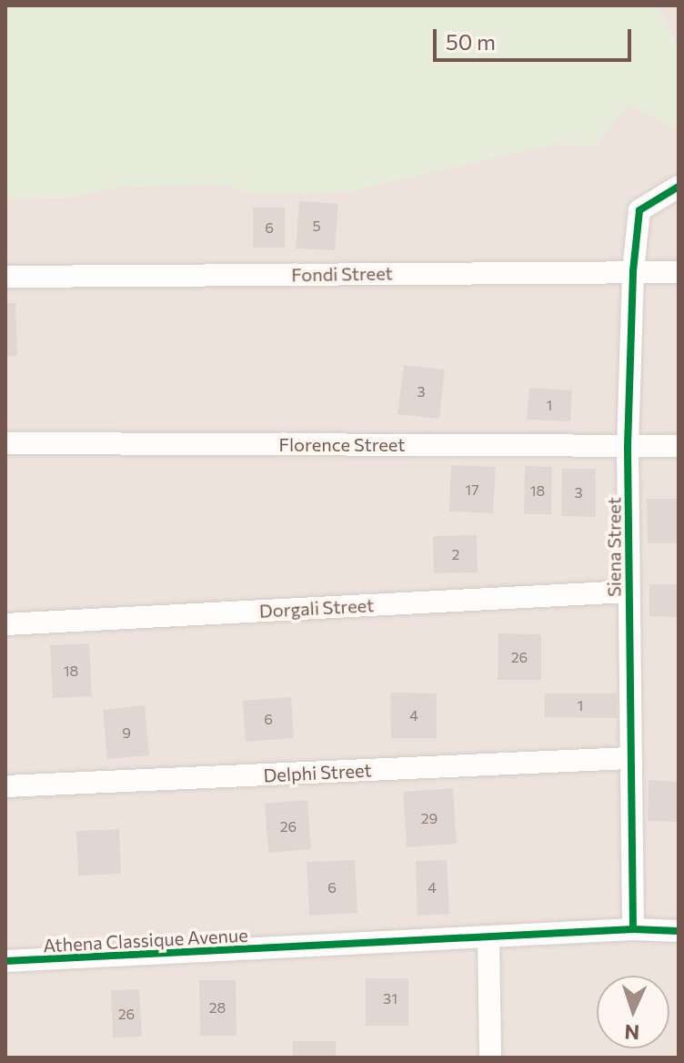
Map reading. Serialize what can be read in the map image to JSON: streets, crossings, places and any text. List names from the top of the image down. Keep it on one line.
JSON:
{"streets":{"street":["Fondi Street","Florence Street","Siena Street","Dorgali Street","Delphi Street","Athena Classique Avenue"]},"crossings":[["Fondi Street","Siena Street"],["Florence Street","Siena Street"],["Siena Street","Dorgali Street"],["Siena Street","Delphi Street"],["Siena Street","Athena Classique Avenue"]],"house_numbers":["5","6","3","1","17","18","3","2","26","18","1","4","6","9","29","26","6","4","31","28","26"],"scale_bar":"50 m","north":"bottom"}
